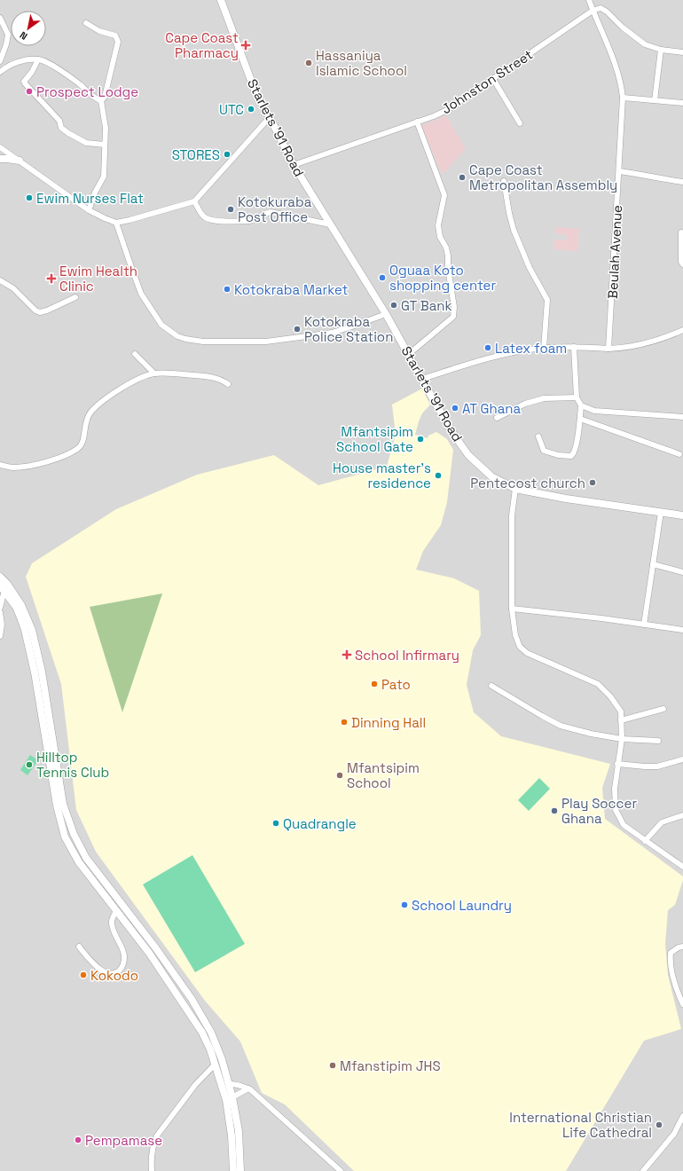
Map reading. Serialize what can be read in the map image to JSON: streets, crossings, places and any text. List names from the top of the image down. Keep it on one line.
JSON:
{"streets":{"street":["Johnston Street","Starlets '91 Road","Beulah Avenue"]},"crossings":[["Johnston Street","Starlets '91 Road"],["Johnston Street","Beulah Avenue"]],"places":{"health":["Cape Coast Pharmacy","Ewim Health Clinic","School Infirmary"],"other":["Hassaniya Islamic School","Prospect Lodge","UTC","STORES","Cape Coast Metropolitan Assembly","Ewim Nurses Flat","Kotokuraba Post Office","Oguaa Koto shopping center","Kotokraba Market","GT Bank","Kotokraba Police Station","Latex foam","AT Ghana","Mfantsipim School Gate","House master's residence","Pentecost church","Pato","Dinning Hall","Hilltop Tennis Club","Mfantsipim School","Play Soccer Ghana","Quadrangle","School Laundry","Kokodo","Mfanstipim JHS","International Christian Life Cathedral","Pempamase"]},"north":"bottom left"}
